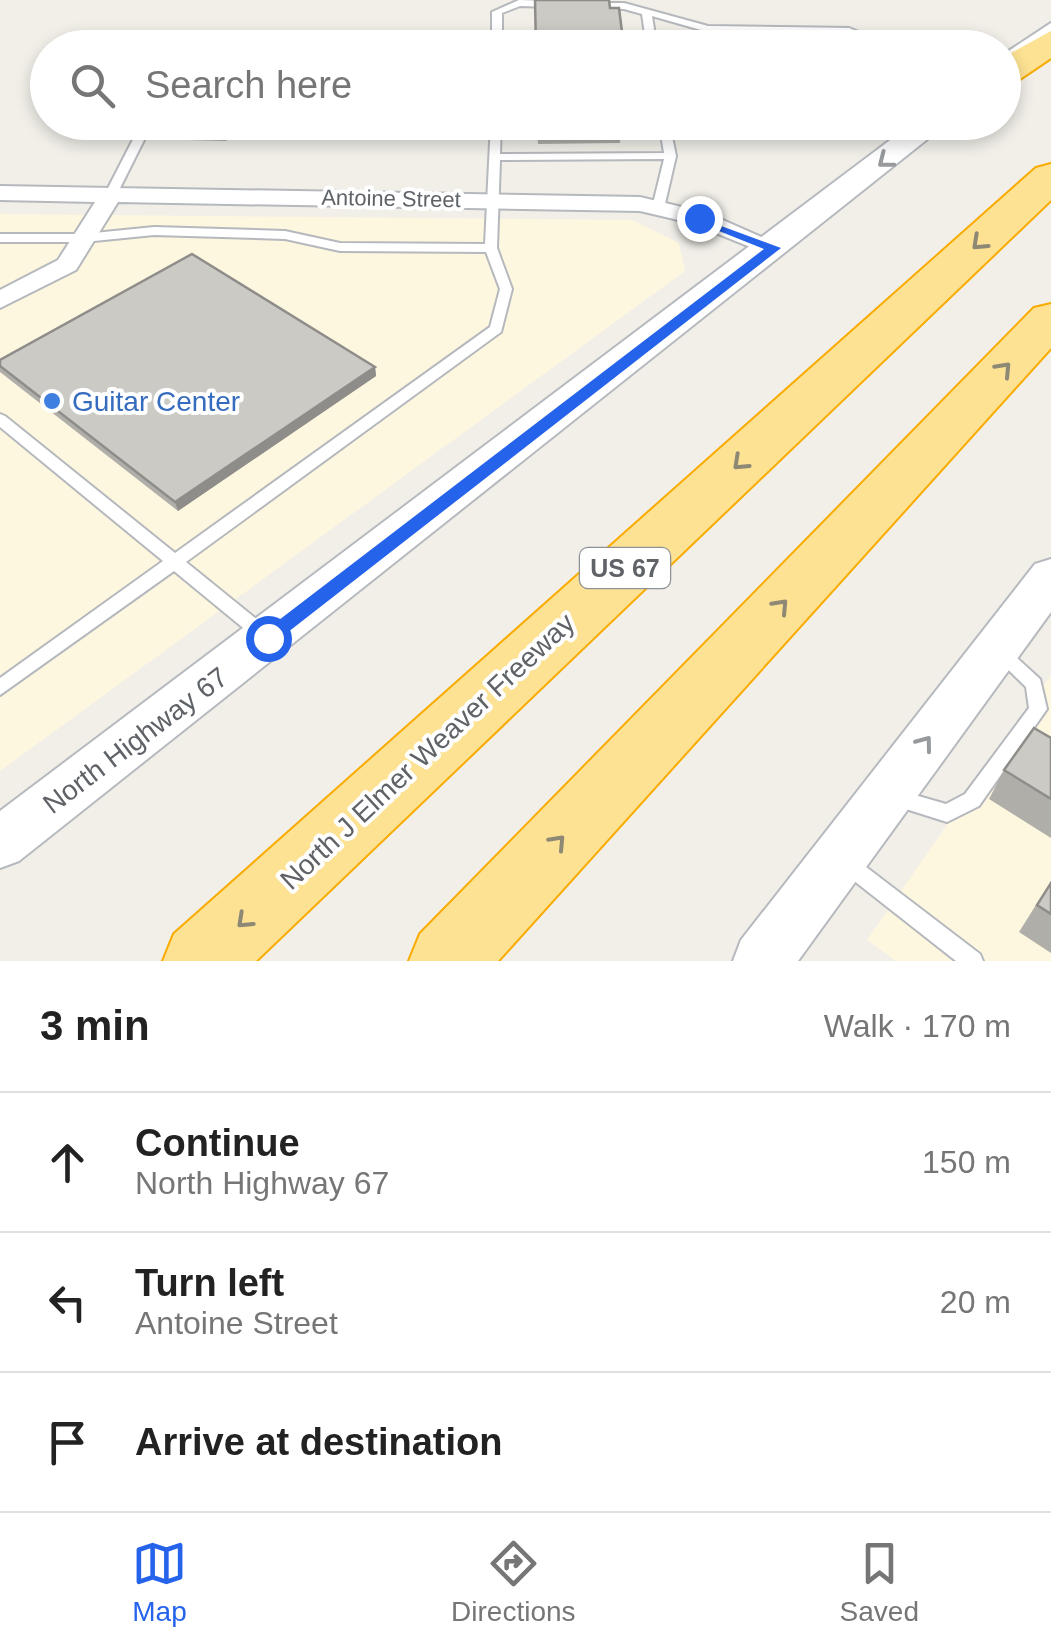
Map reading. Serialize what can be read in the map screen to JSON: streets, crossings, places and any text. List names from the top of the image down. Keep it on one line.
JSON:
{"streets":{"highway":["US 67","North J Elmer Weaver Freeway"],"main road":["North Highway 67"],"street":["Antoine Street"]},"crossings":[["Antoine Street","North Highway 67"]],"places":["Guitar Center"],"page":{"search":"Search here","heading":["3 min","Walk · 170 m"],"list":[["Continue","North Highway 67","150 m"],["Turn left","Antoine Street","20 m"],"Arrive at destination"],"nav":["Map","Directions","Saved"]}}
